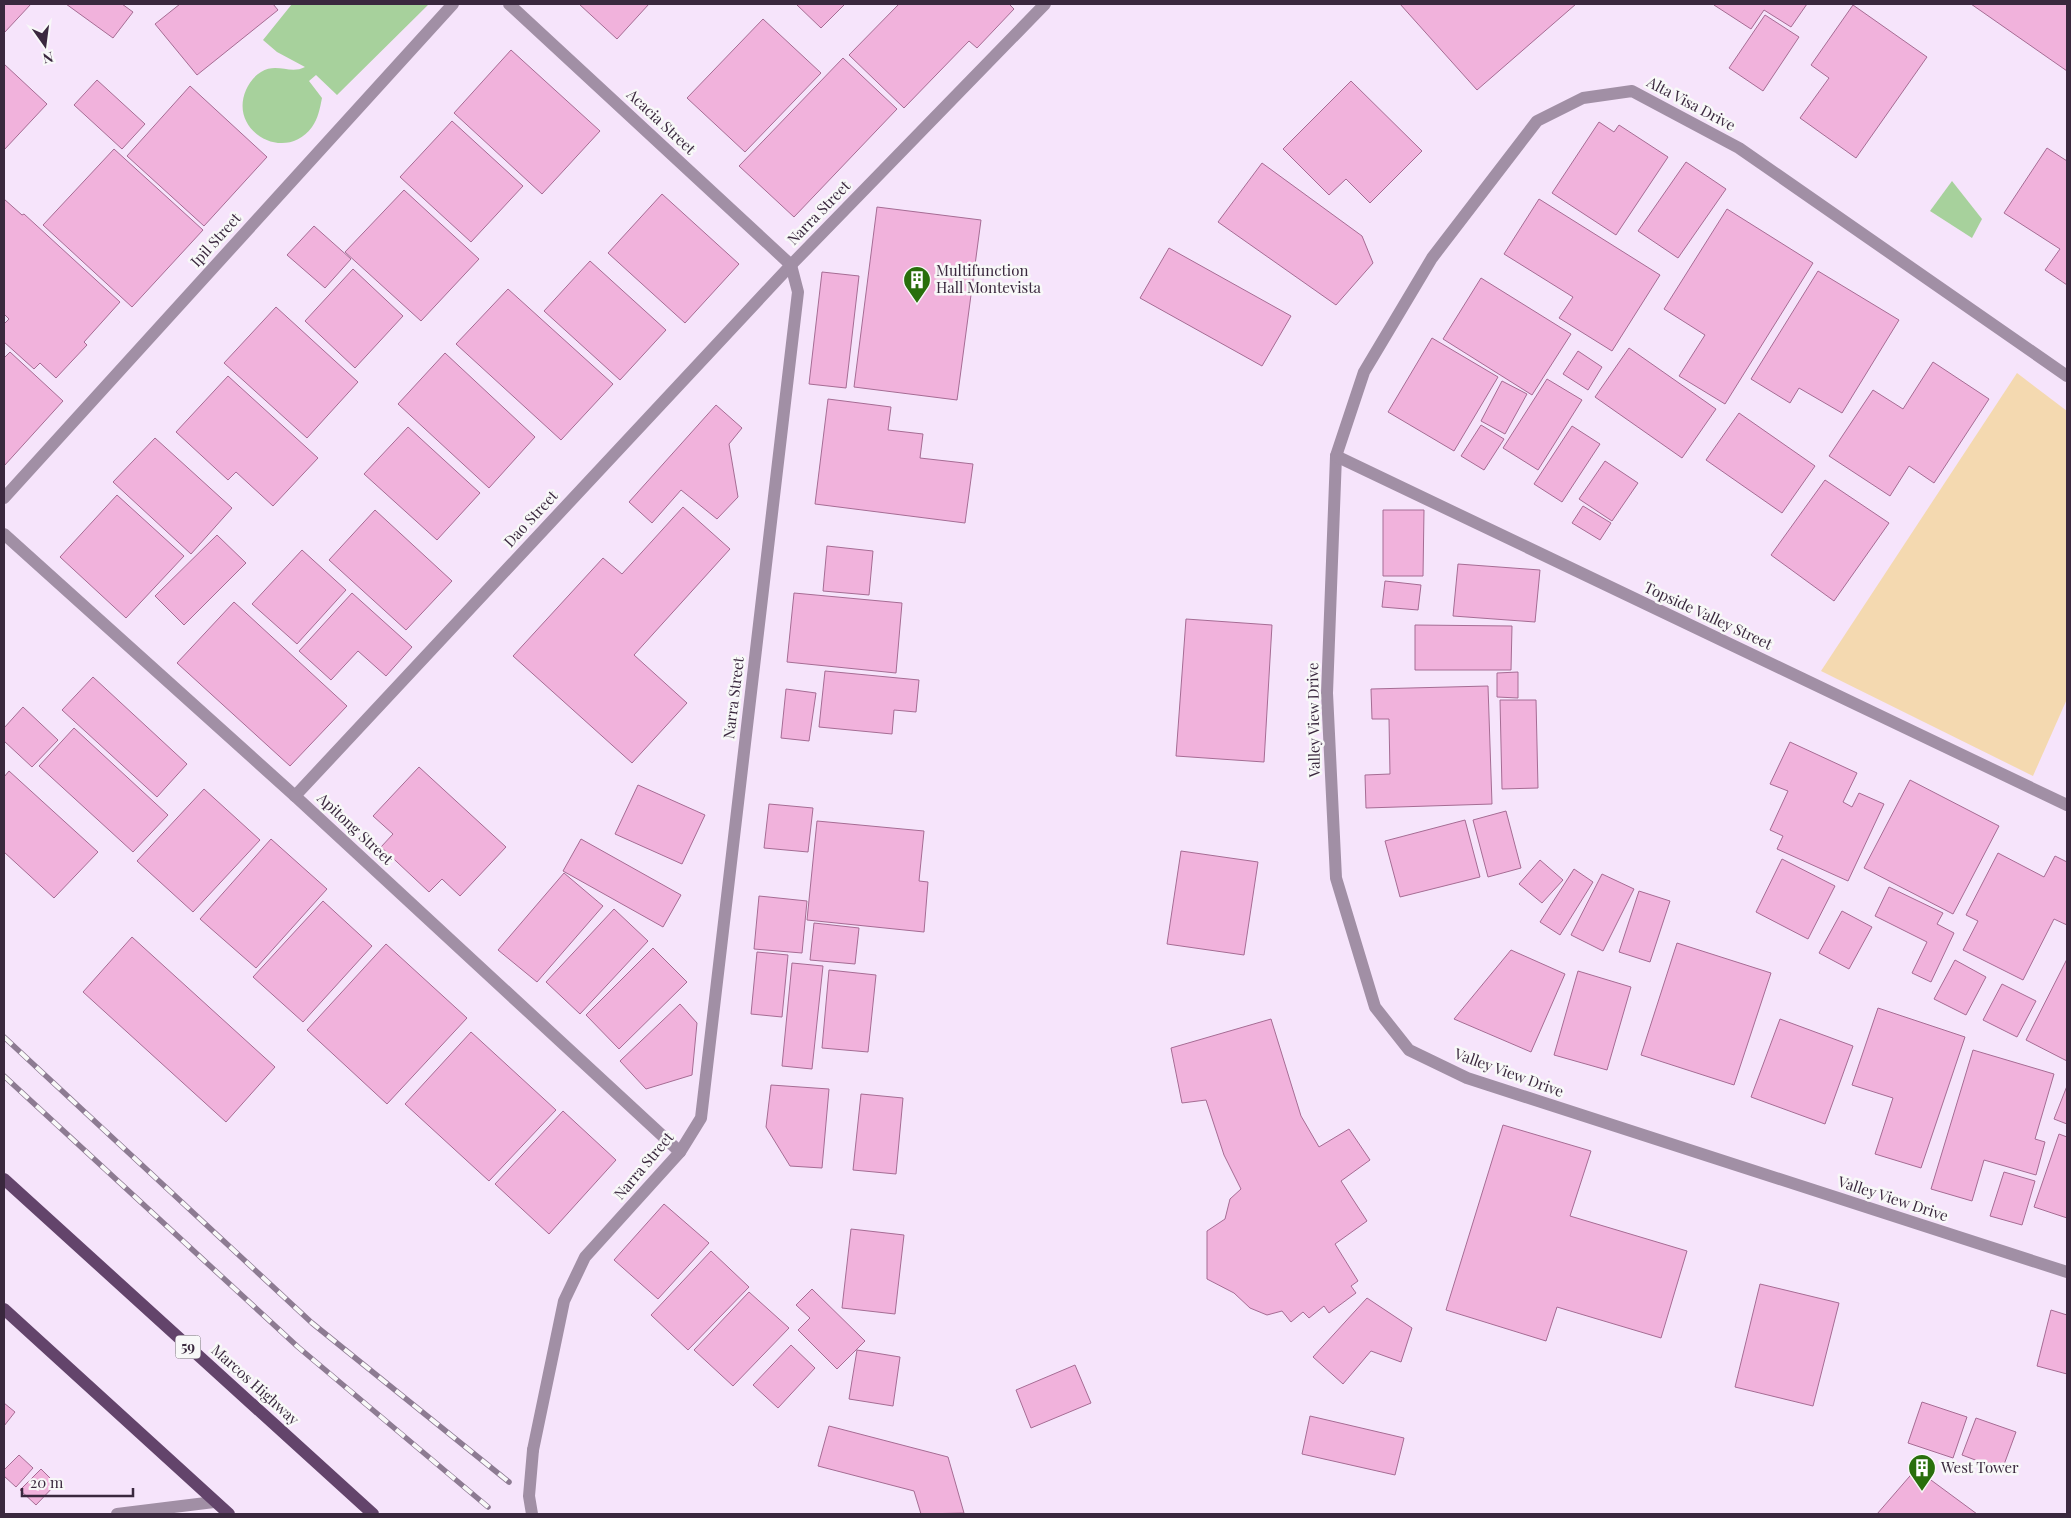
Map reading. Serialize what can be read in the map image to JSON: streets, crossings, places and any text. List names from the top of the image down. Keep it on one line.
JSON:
{"streets":{"main road":["59","Marcos Highway"],"street":["Alta Visa Drive","Acacia Street","Narra Street","Ipil Street","Dao Street","Topside Valley Street","Valley View Drive","Apitong Street"]},"crossings":[["Alta Visa Drive","Topside Valley Street"],["Alta Visa Drive","Valley View Drive"],["Acacia Street","Narra Street"],["Acacia Street","Dao Street"],["Narra Street","Dao Street"],["Narra Street","Apitong Street"],["Dao Street","Apitong Street"],["Topside Valley Street","Valley View Drive"]],"places":{"building":["Multifunction Hall Montevista","West Tower"]},"scale_bar":"20 m","north":"bottom"}
